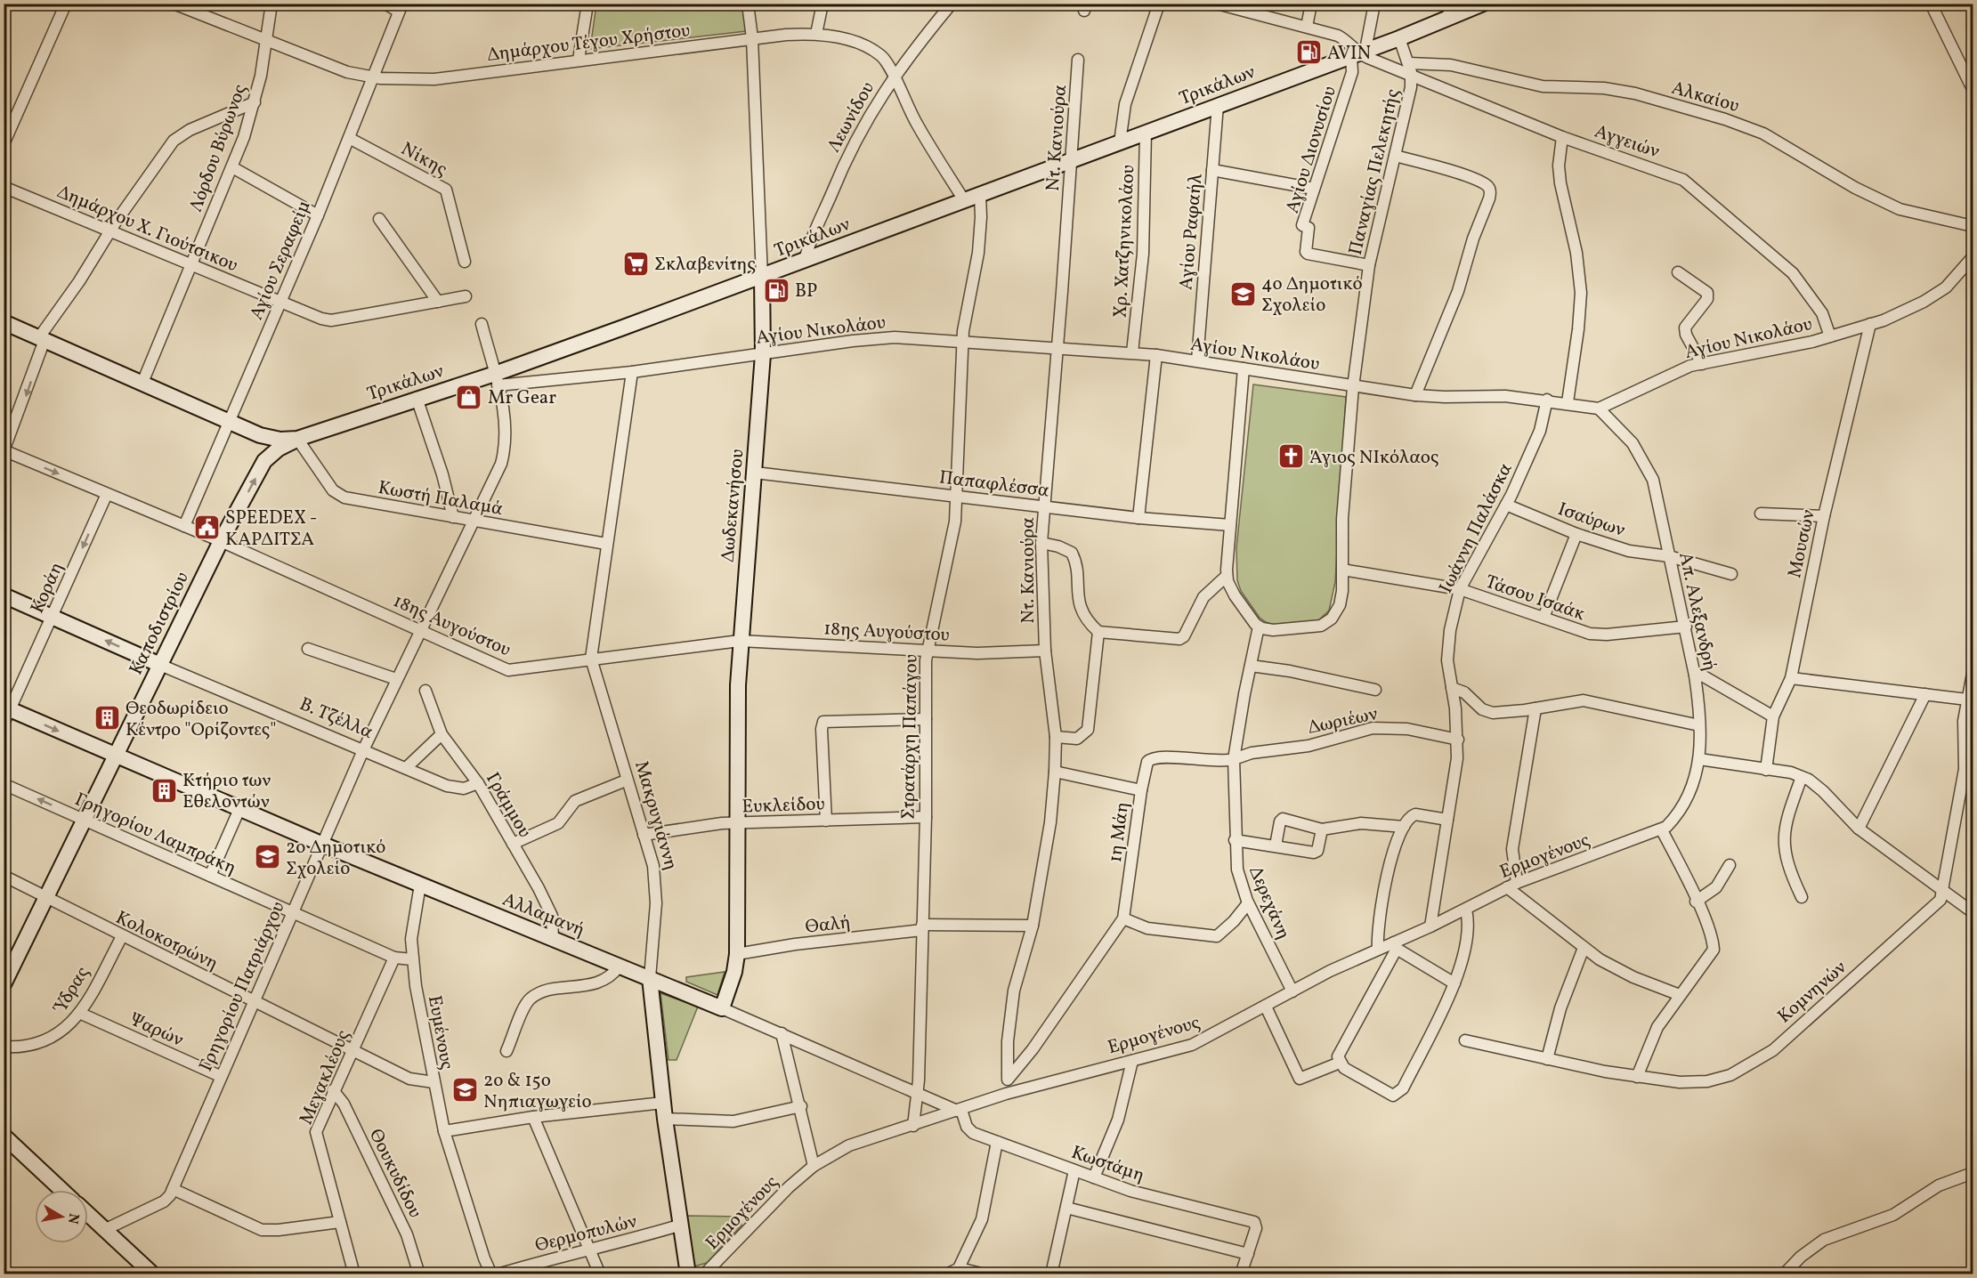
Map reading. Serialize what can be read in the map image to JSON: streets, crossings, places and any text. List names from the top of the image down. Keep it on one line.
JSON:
{"streets":{"main road":["Τρικάλων","Δωδεκανήσου","Καποδιστρίου","Β. Τζέλλα","Μακρυγιάννη","Αλλαμανή"],"street":["Δημάρχου Τέγου Χρήστου","Αλκαίου","Λεωνίδου","Ντ. Κανιούρα","Αγγειών","Λόρδου Βύρωνος","Αγίου Διονυσίου","Νίκης","Παναγίας Πελεκητής","Δημάρχου Χ. Γιούτσικου","Αγίου Ραφαήλ","Χρ. Χατζηνικολάου","Αγίου Σεραφείμ","Αγίου Νικολάου","Παπαφλέσσα","Κωστή Παλαμά","Ισαύρων","Ιωάννη Παλάσκα","Μουσών","Κοράη","Τάσου Ισαάκ","Απ. Αλεξανδρή","18ης Αυγούστου","Δωριέων","Στρατάρχη Παπάγου","Γράμμου","Ευκλείδου","1η Μάη","Γρηγορίου Λαμπράκη","Ερμογένους","Δερεχάνη","Θαλή","Κολοκοτρώνη","Γρηγορίου Πατριάρχου","Ύδρας","Κομνηνών","Ψαρών","Ευμένους","Μεγακλέους","Κωστάμη","Θουκυδίδου","Θερμοπυλών"]},"crossings":[["Δημάρχου Τέγου Χρήστου","Τρικάλων"],["Δημάρχου Τέγου Χρήστου","Λεωνίδου"],["Δημάρχου Τέγου Χρήστου","Λόρδου Βύρωνος"],["Δημάρχου Τέγου Χρήστου","Αγίου Σεραφείμ"],["Δημάρχου Τέγου Χρήστου","Δωδεκανήσου"],["Τρικάλων","Λεωνίδου"],["Τρικάλων","Ντ. Κανιούρα"],["Τρικάλων","Αγγειών"],["Τρικάλων","Λόρδου Βύρωνος"],["Τρικάλων","Αγίου Διονυσίου"],["Τρικάλων","Παναγίας Πελεκητής"],["Τρικάλων","Αγίου Ραφαήλ"],["Τρικάλων","Χρ. Χατζηνικολάου"],["Τρικάλων","Αγίου Σεραφείμ"],["Τρικάλων","Αγίου Νικολάου"],["Τρικάλων","Κωστή Παλαμά"],["Τρικάλων","Δωδεκανήσου"],["Τρικάλων","Καποδιστρίου"],["Τρικάλων","Στρατάρχη Παπάγου"],["Αλκαίου","Παναγίας Πελεκητής"],["Ντ. Κανιούρα","Αγίου Νικολάου"],["Ντ. Κανιούρα","Παπαφλέσσα"],["Ντ. Κανιούρα","18ης Αυγούστου"],["Ντ. Κανιούρα","1η Μάη"],["Ντ. Κανιούρα","Θαλή"],["Αγγειών","Αγίου Διονυσίου"],["Αγγειών","Παναγίας Πελεκητής"],["Αγγειών","Αγίου Νικολάου"],["Λόρδου Βύρωνος","Δημάρχου Χ. Γιούτσικου"],["Αγίου Διονυσίου","Παναγίας Πελεκητής"],["Νίκης","Αγίου Σεραφείμ"],["Παναγίας Πελεκητής","Αγίου Νικολάου"],["Παναγίας Πελεκητής","Τάσου Ισαάκ"],["Δημάρχου Χ. Γιούτσικου","Αγίου Σεραφείμ"],["Αγίου Ραφαήλ","Αγίου Νικολάου"],["Χρ. Χατζηνικολάου","Αγίου Νικολάου"],["Αγίου Σεραφείμ","18ης Αυγούστου"],["Αγίου Νικολάου","Δωδεκανήσου"],["Αγίου Νικολάου","Ιωάννη Παλάσκα"],["Αγίου Νικολάου","Μουσών"],["Αγίου Νικολάου","Απ. Αλεξανδρή"],["Αγίου Νικολάου","Στρατάρχη Παπάγου"],["Αγίου Νικολάου","Μακρυγιάννη"],["Παπαφλέσσα","Δωδεκανήσου"],["Παπαφλέσσα","Στρατάρχη Παπάγου"],["Κωστή Παλαμά","Καποδιστρίου"],["Κωστή Παλαμά","Μακρυγιάννη"],["Κωστή Παλαμά","Γρηγορίου Πατριάρχου"],["Δωδεκανήσου","18ης Αυγούστου"],["Δωδεκανήσου","Ευκλείδου"],["Δωδεκανήσου","Αλλαμανή"],["Δωδεκανήσου","Θαλή"],["Ισαύρων","Ιωάννη Παλάσκα"],["Ισαύρων","Απ. Αλεξανδρή"],["Ιωάννη Παλάσκα","Τάσου Ισαάκ"],["Ιωάννη Παλάσκα","Δωριέων"],["Ιωάννη Παλάσκα","Ερμογένους"],["Κοράη","18ης Αυγούστου"],["Κοράη","Β. Τζέλλα"],["Κοράη","Αλλαμανή"],["Τάσου Ισαάκ","Απ. Αλεξανδρή"],["Απ. Αλεξανδρή","Ερμογένους"],["Καποδιστρίου","18ης Αυγούστου"],["Καποδιστρίου","Β. Τζέλλα"],["Καποδιστρίου","Γρηγορίου Λαμπράκη"],["Καποδιστρίου","Αλλαμανή"],["Καποδιστρίου","Κολοκοτρώνη"],["18ης Αυγούστου","Στρατάρχη Παπάγου"],["18ης Αυγούστου","Μακρυγιάννη"],["18ης Αυγούστου","Γρηγορίου Πατριάρχου"],["Β. Τζέλλα","Γράμμου"],["Β. Τζέλλα","Γρηγορίου Πατριάρχου"],["Δωριέων","1η Μάη"],["Δωριέων","Δερεχάνη"],["Στρατάρχη Παπάγου","Ευκλείδου"],["Στρατάρχη Παπάγου","Ερμογένους"],["Στρατάρχη Παπάγου","Αλλαμανή"],["Στρατάρχη Παπάγου","Θαλή"],["Γράμμου","Αλλαμανή"],["Ευκλείδου","Μακρυγιάννη"],["Μακρυγιάννη","Αλλαμανή"],["Μακρυγιάννη","Θερμοπυλών"],["1η Μάη","Δερεχάνη"],["Γρηγορίου Λαμπράκη","Γρηγορίου Πατριάρχου"],["Γρηγορίου Λαμπράκη","Ευμένους"],["Γρηγορίου Λαμπράκη","Μεγακλέους"],["Ερμογένους","Δερεχάνη"],["Ερμογένους","Αλλαμανή"],["Ερμογένους","Κωστάμη"],["Αλλαμανή","Γρηγορίου Πατριάρχου"],["Αλλαμανή","Ευμένους"],["Αλλαμανή","Κωστάμη"],["Κολοκοτρώνη","Γρηγορίου Πατριάρχου"],["Κολοκοτρώνη","Ύδρας"],["Κολοκοτρώνη","Ευμένους"],["Κολοκοτρώνη","Μεγακλέους"],["Γρηγορίου Πατριάρχου","Ψαρών"],["Ύδρας","Ψαρών"],["Μεγακλέους","Θουκυδίδου"]],"one_way":["Κοράη"],"places":{"fuel station":["AVIN","BP"],"supermarket":["Σκλαβενίτης"],"school or university":["4ο Δημοτικό Σχολείο","2ο Δημοτικό Σχολείο","2ο & 15ο Νηπιαγωγείο"],"shop":["Mr Gear"],"church":["Άγιος ΝΙκόλαος"],"public building":["SPEEDEX - ΚΑΡΔΙΤΣΑ"],"building":["Θεοδωρίδειο Κέντρο \"Ορίζοντες\"","Κτήριο των Εθελοντών"]},"north":"right"}
